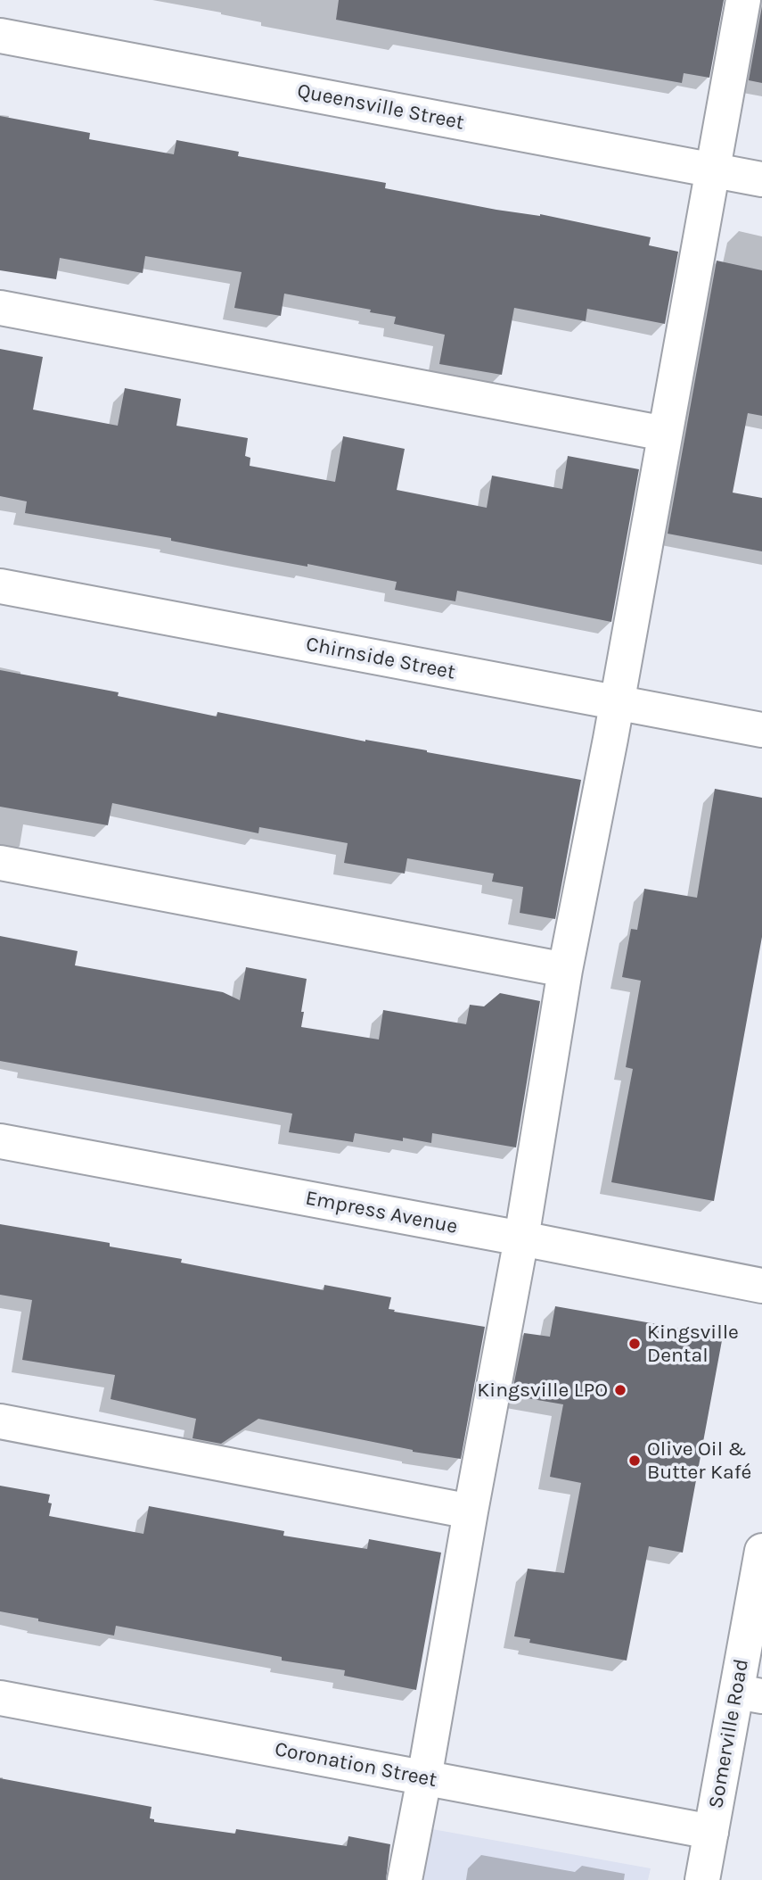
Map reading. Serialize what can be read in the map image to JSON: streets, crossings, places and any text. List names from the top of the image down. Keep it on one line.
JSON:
{"streets":{"street":["Queensville Street","Chirnside Street","Empress Avenue","Somerville Road","Coronation Street"]},"crossings":[["Somerville Road","Coronation Street"]],"places":["Kingsville Dental","Kingsville LPO","Olive Oil & Butter Kafé"]}
